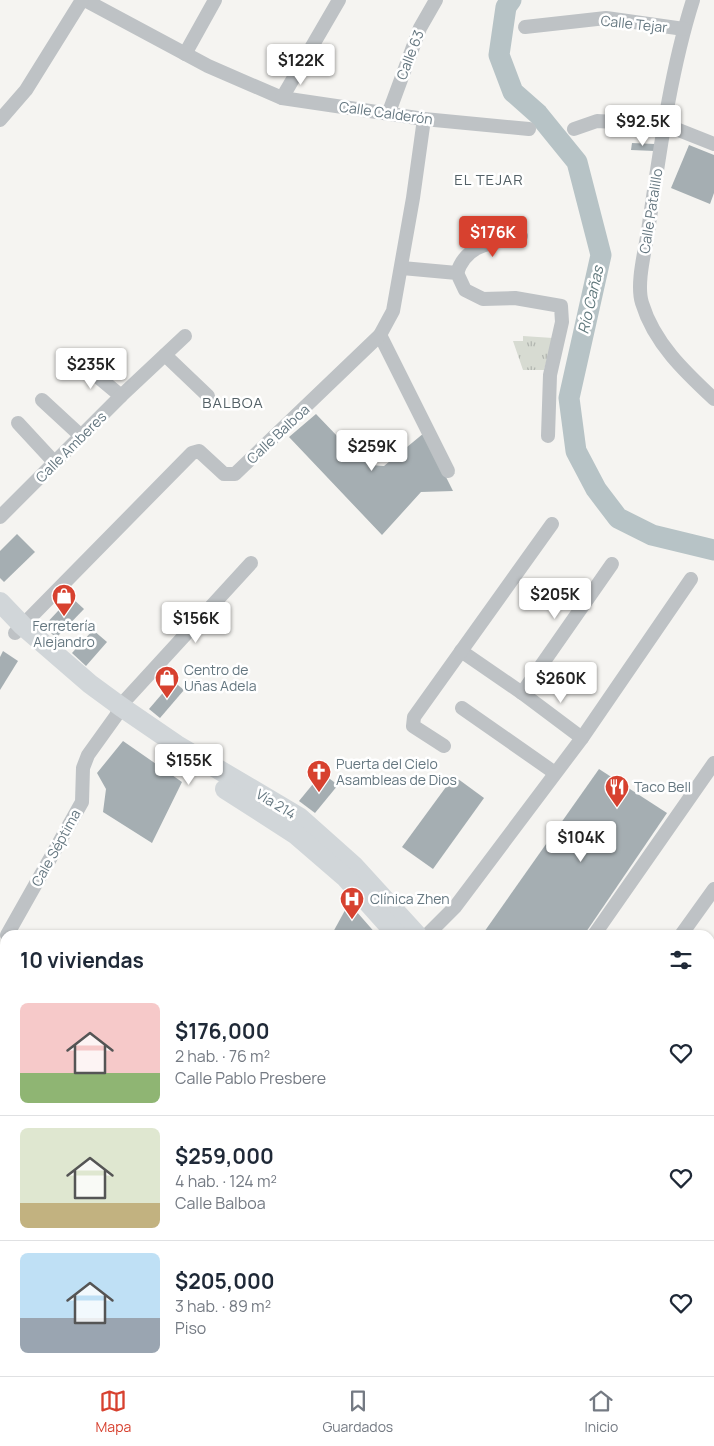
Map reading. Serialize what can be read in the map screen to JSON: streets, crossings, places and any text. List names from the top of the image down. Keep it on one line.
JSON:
{"streets":{"main road":["Vía 214"],"street":["Calle Tejar","Calle 63","Calle Calderón","Calle Patalillo","Calle Balboa","Calle Amberes","Cale Séptima"]},"crossings":[["Calle Tejar","Calle Patalillo"],["Calle 63","Calle Calderón"],["Calle Calderón","Calle Balboa"],["Calle Balboa","Vía 214"],["Vía 214","Cale Séptima"]],"districts":["EL TEJAR","BALBOA"],"water":["Río Cañas"],"places":{"shop":["Ferretería Alejandro","Centro de Uñas Adela"],"church":["Puerta del Cielo Asambleas de Dios"],"restaurant":["Taco Bell"],"hospital":["Clínica Zhen"]},"page":{"price":["$122K","$92.5K","$176K","$235K","$259K","$205K","$156K","$260K","$155K","$104K"],"heading":"10 viviendas","list":[{"name":"$176,000","note":"2 hab. · 76 m² · Calle Pablo Presbere"},{"name":"$259,000","note":"4 hab. · 124 m² · Calle Balboa"},{"name":"$205,000","note":"3 hab. · 89 m² · Piso"}],"tabs":["Mapa","Guardados","Inicio"]}}
